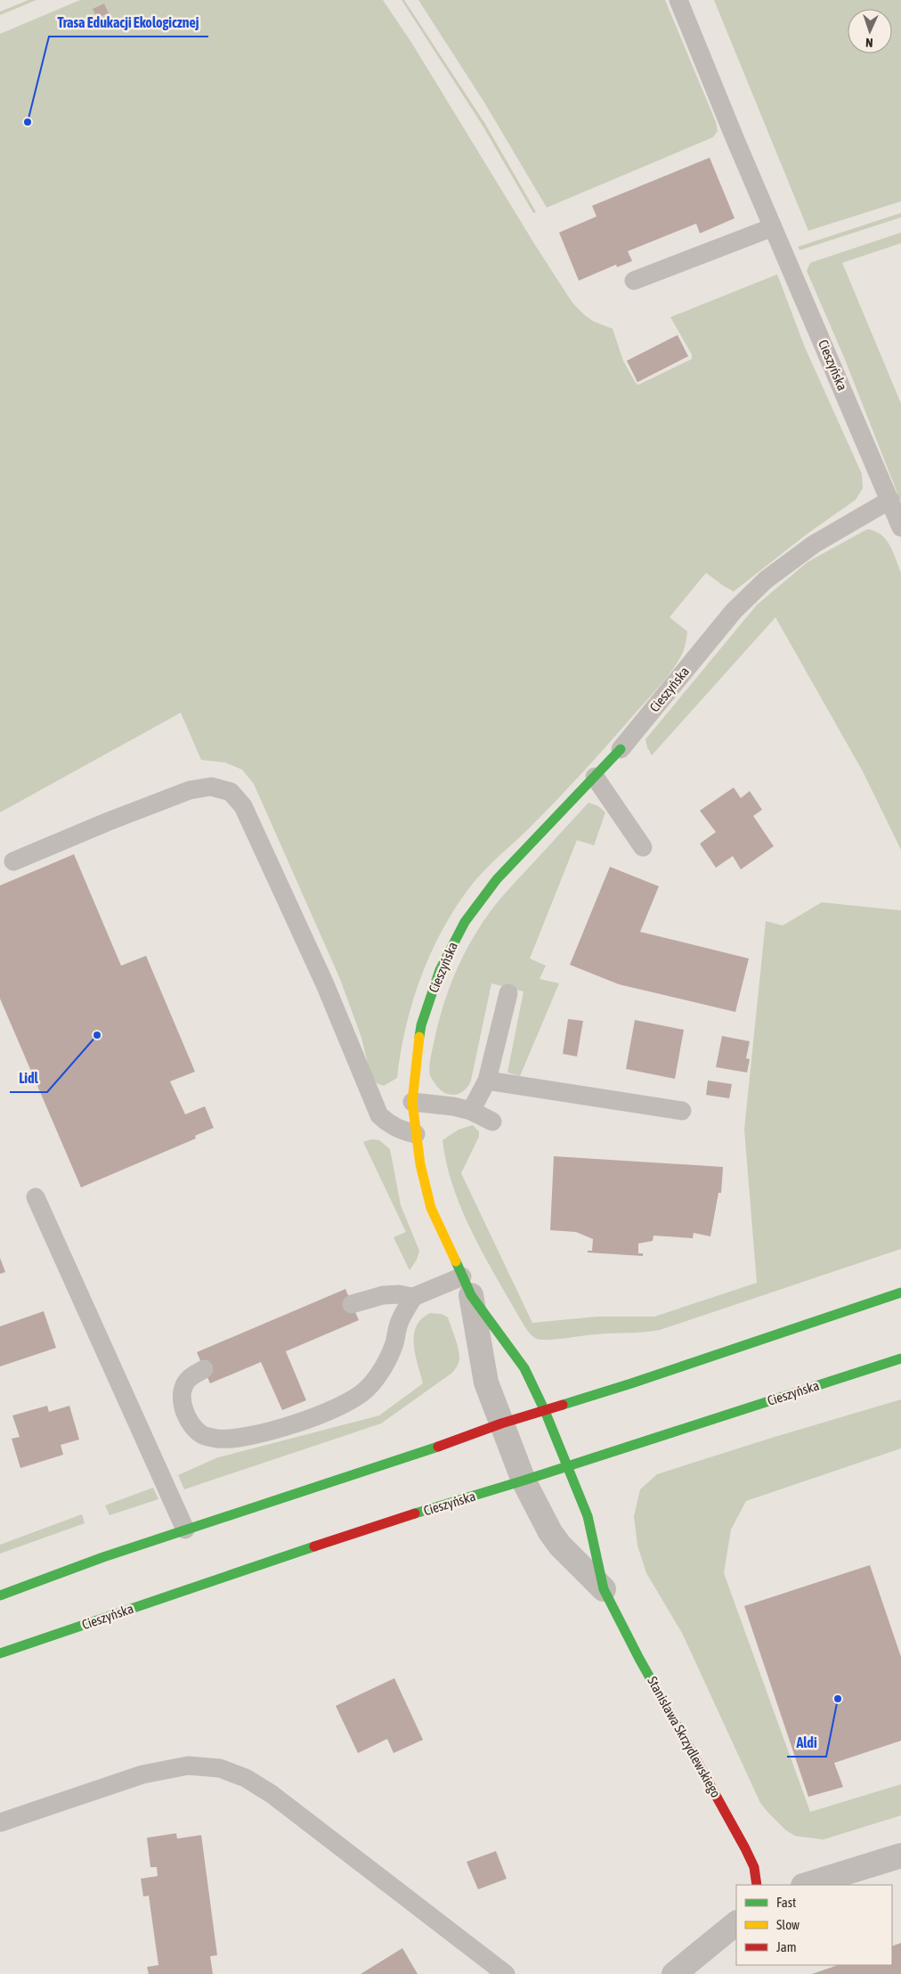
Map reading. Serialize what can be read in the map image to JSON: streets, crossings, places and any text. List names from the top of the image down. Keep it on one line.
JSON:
{"streets":{"main road":["Cieszyńska","Stanisława Skrzydlewskiego"]},"crossings":[["Cieszyńska","Stanisława Skrzydlewskiego"]],"places":["Trasa Edukacji Ekologicznej","Lidl","Aldi"],"legend":["Fast","Slow","Jam"],"north":"bottom"}
